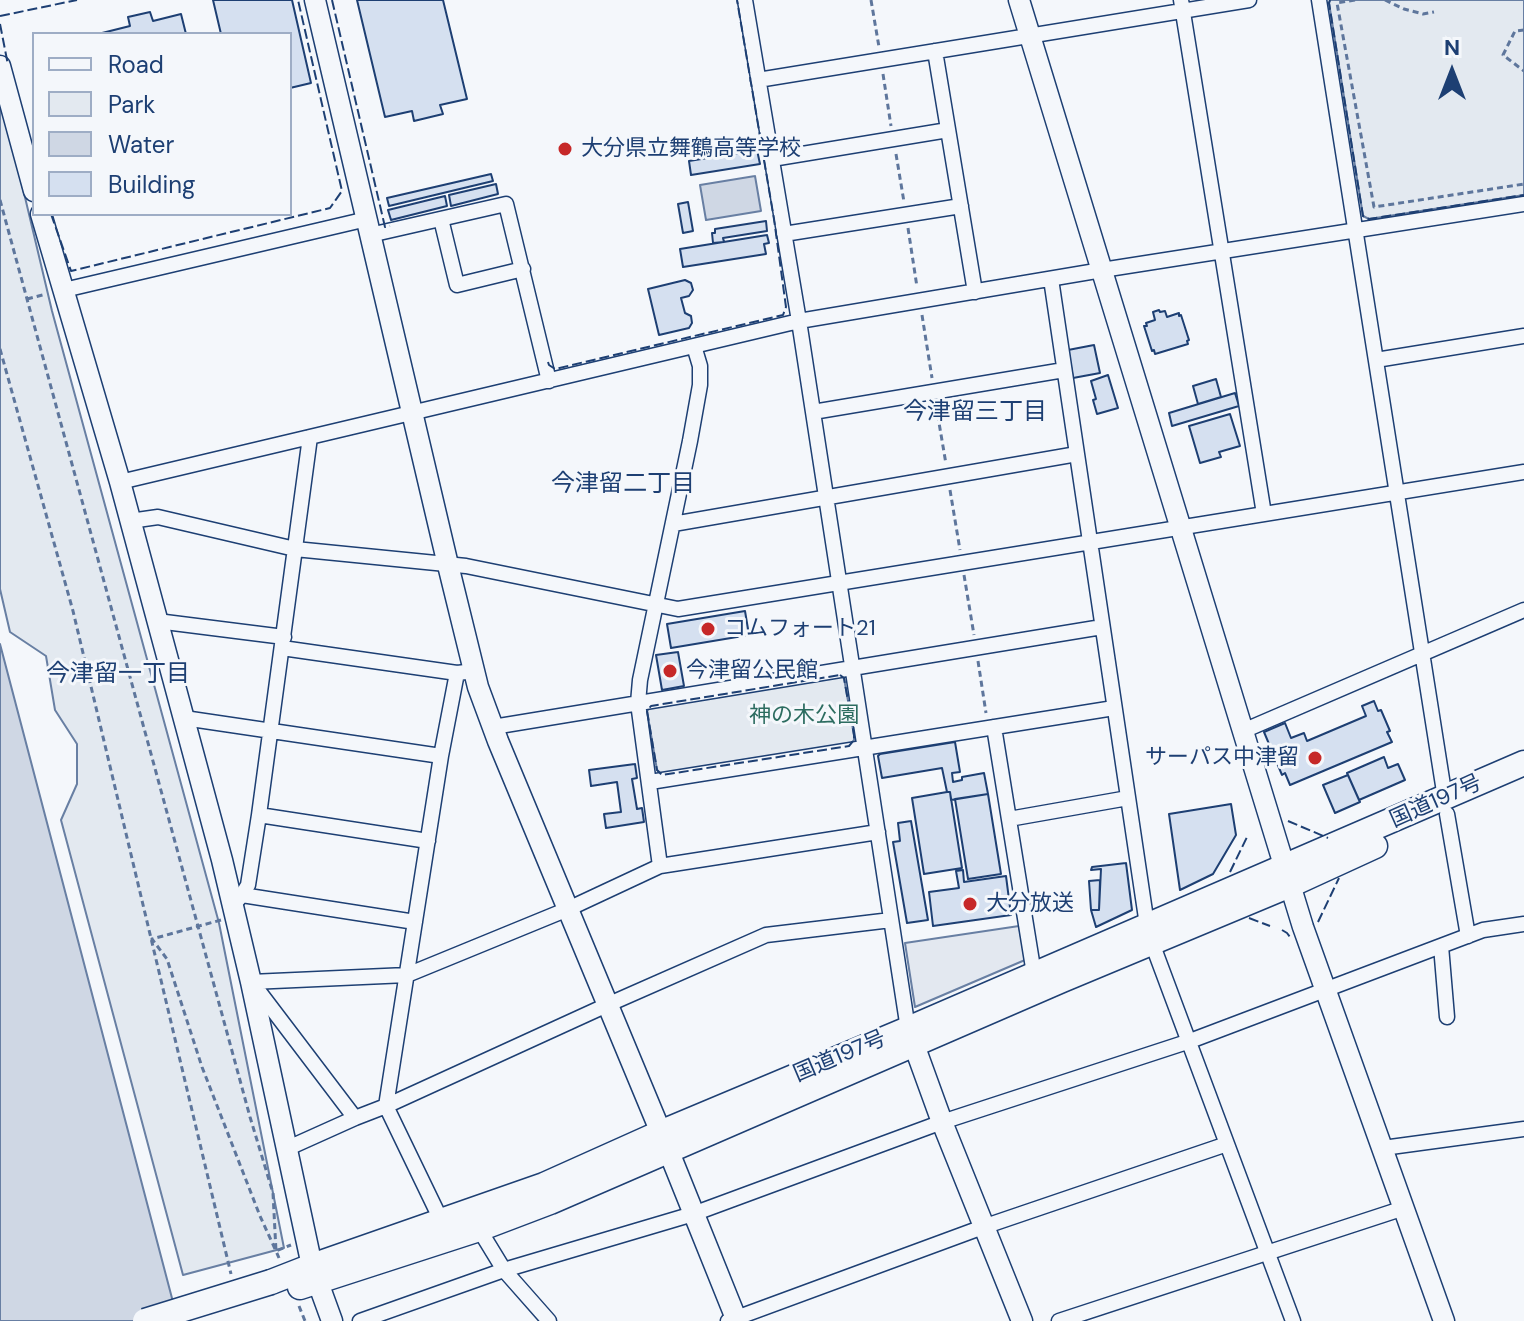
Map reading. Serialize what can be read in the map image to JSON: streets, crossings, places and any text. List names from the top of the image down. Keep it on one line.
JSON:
{"streets":{"highway":["国道197号"]},"districts":["今津留三丁目","今津留二丁目","今津留一丁目"],"parks":["神の木公園"],"places":["大分県立舞鶴高等学校","コムフォート21","今津留公民館","サーパス中津留","大分放送"],"legend":["Road","Park","Water","Building"],"north":"top"}
